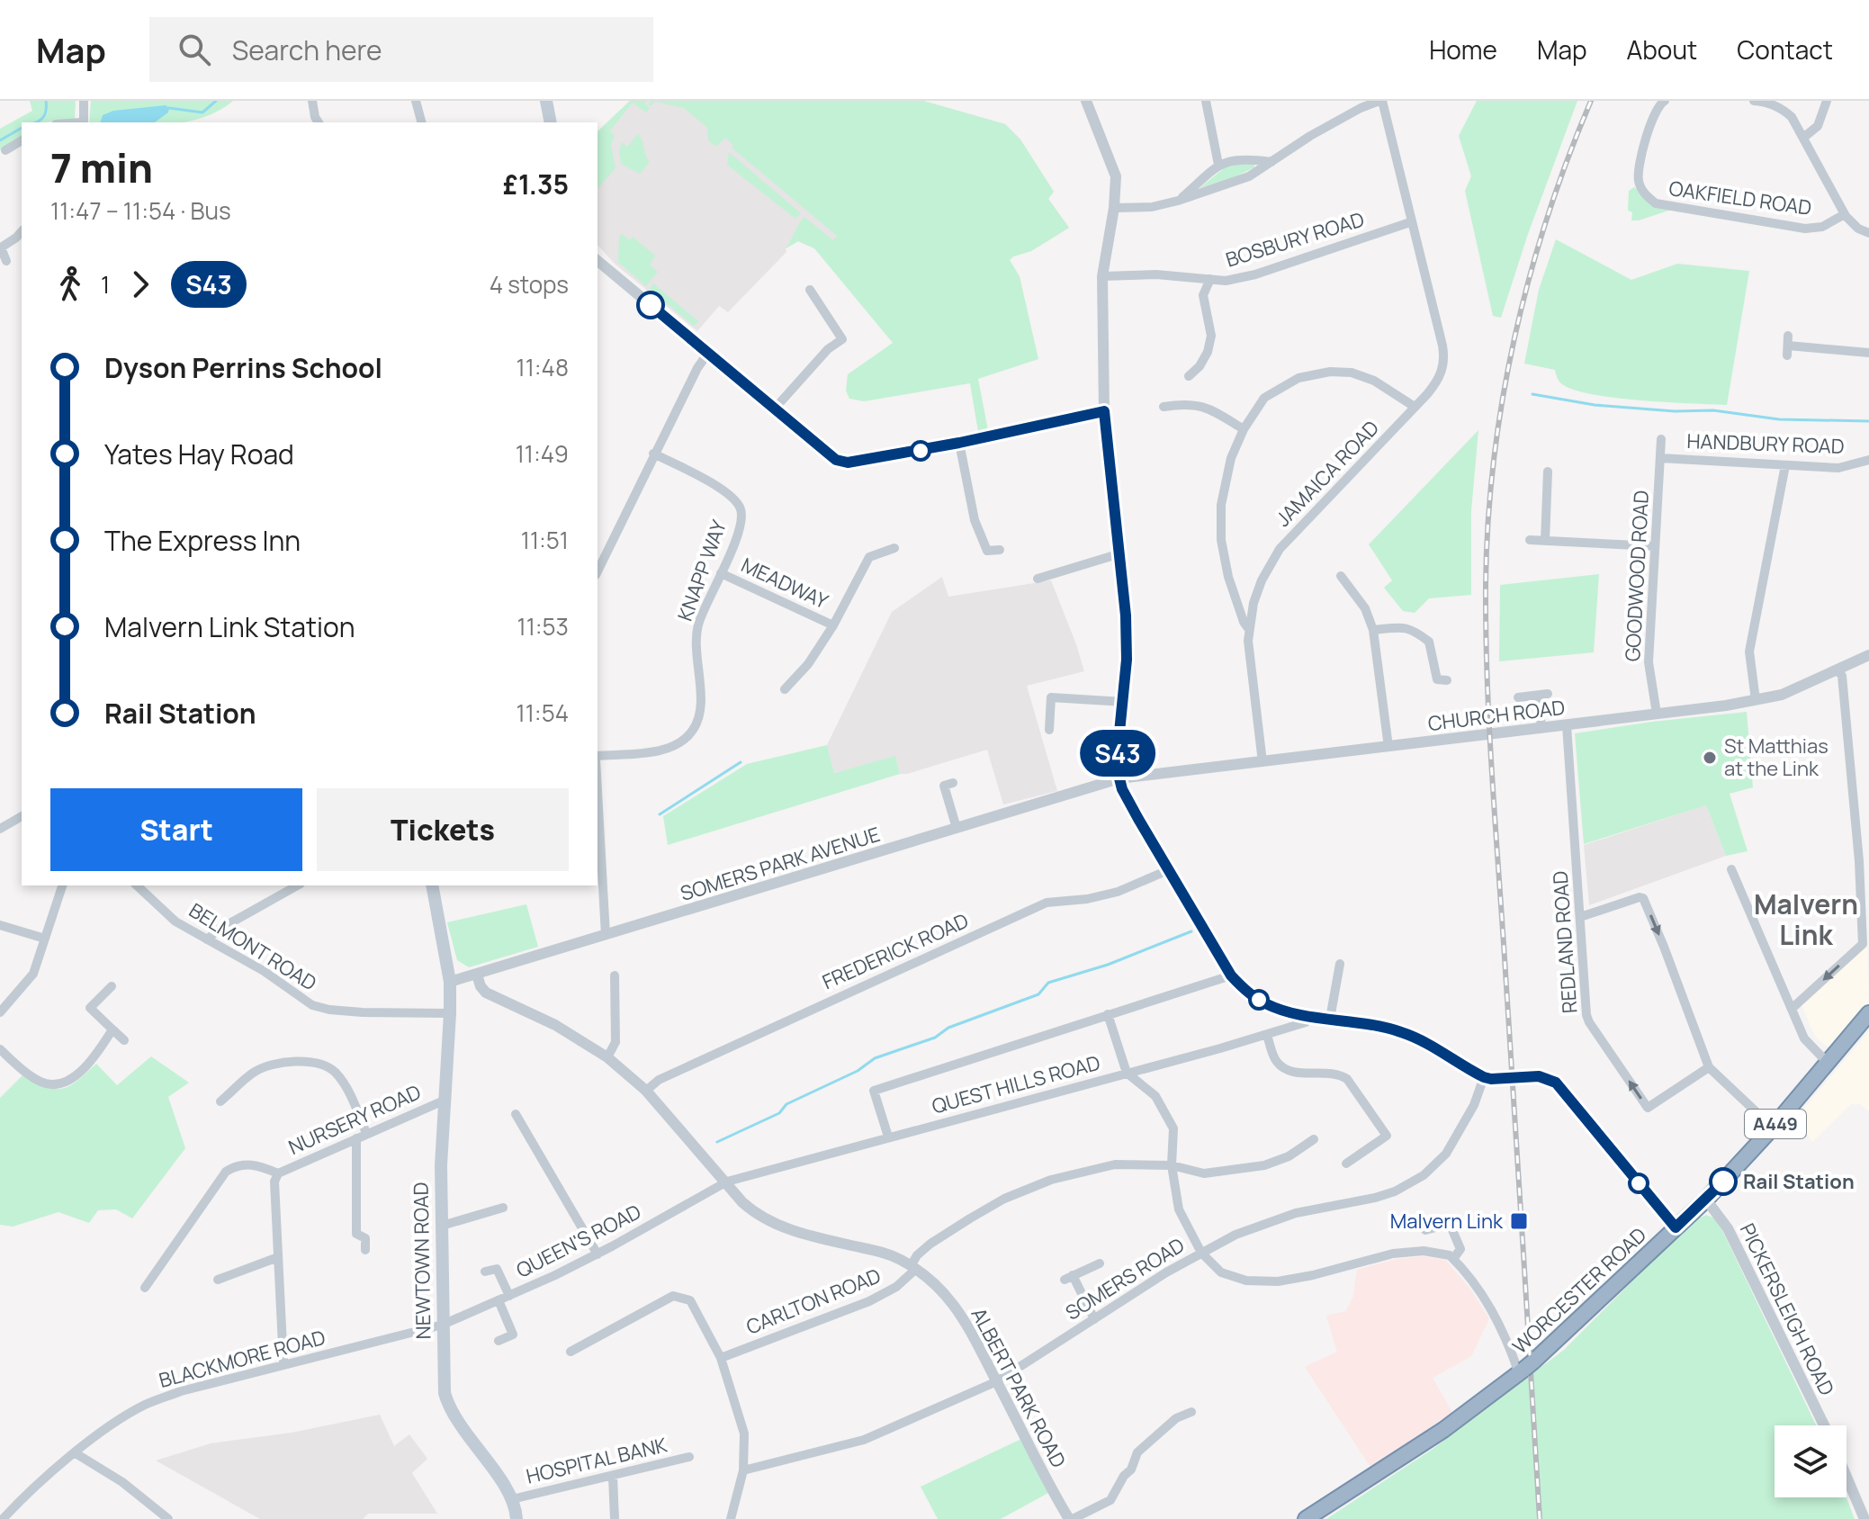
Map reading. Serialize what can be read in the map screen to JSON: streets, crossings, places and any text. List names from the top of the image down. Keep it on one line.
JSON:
{"streets":{"highway":["A449","WORCESTER ROAD"],"main road":["NEWTOWN ROAD"],"street":["OAKFIELD ROAD","BOSBURY ROAD","HANDBURY ROAD","JAMAICA ROAD","KNAPP WAY","GOODWOOD ROAD","MEADWAY","CHURCH ROAD","SOMERS PARK AVENUE","REDLAND ROAD","BELMONT ROAD","FREDERICK ROAD","QUEST HILLS ROAD","NURSERY ROAD","QUEEN'S ROAD","SOMERS ROAD","CARLTON ROAD","PICKERSLEIGH ROAD","BLACKMORE ROAD","ALBERT PARK ROAD","HOSPITAL BANK"]},"crossings":[["BOSBURY ROAD","JAMAICA ROAD"],["HANDBURY ROAD","GOODWOOD ROAD"],["JAMAICA ROAD","CHURCH ROAD"],["KNAPP WAY","MEADWAY"],["GOODWOOD ROAD","CHURCH ROAD"],["CHURCH ROAD","SOMERS PARK AVENUE"],["CHURCH ROAD","REDLAND ROAD"],["SOMERS PARK AVENUE","NEWTOWN ROAD"],["SOMERS PARK AVENUE","ALBERT PARK ROAD"],["BELMONT ROAD","NEWTOWN ROAD"],["FREDERICK ROAD","ALBERT PARK ROAD"],["QUEST HILLS ROAD","QUEEN'S ROAD"],["QUEST HILLS ROAD","ALBERT PARK ROAD"],["NURSERY ROAD","NEWTOWN ROAD"],["NURSERY ROAD","BLACKMORE ROAD"],["QUEEN'S ROAD","NEWTOWN ROAD"],["QUEEN'S ROAD","BLACKMORE ROAD"],["QUEEN'S ROAD","ALBERT PARK ROAD"],["NEWTOWN ROAD","BLACKMORE ROAD"],["NEWTOWN ROAD","HOSPITAL BANK"],["SOMERS ROAD","ALBERT PARK ROAD"],["WORCESTER ROAD","PICKERSLEIGH ROAD"],["CARLTON ROAD","ALBERT PARK ROAD"]],"districts":["Malvern Link"],"places":{"other":["St Matthias at the Link","Rail Station"],"transit":["Malvern Link"]},"lines":["bus line S43"],"page":{"header":"Map","search":"Search here","nav":["Home","Map","About","Contact"],"on_map":"S43","heading":["7 min","11:47 – 11:54 · Bus","£1.35"],"legs":["1","S43","4 stops"],"list":[{"name":"Dyson Perrins School","value":"11:48"},{"name":"Yates Hay Road","value":"11:49"},{"name":"The Express Inn","value":"11:51"},{"name":"Malvern Link Station","value":"11:53"},{"name":"Rail Station","value":"11:54"}],"buttons":["Start","Tickets"]}}
